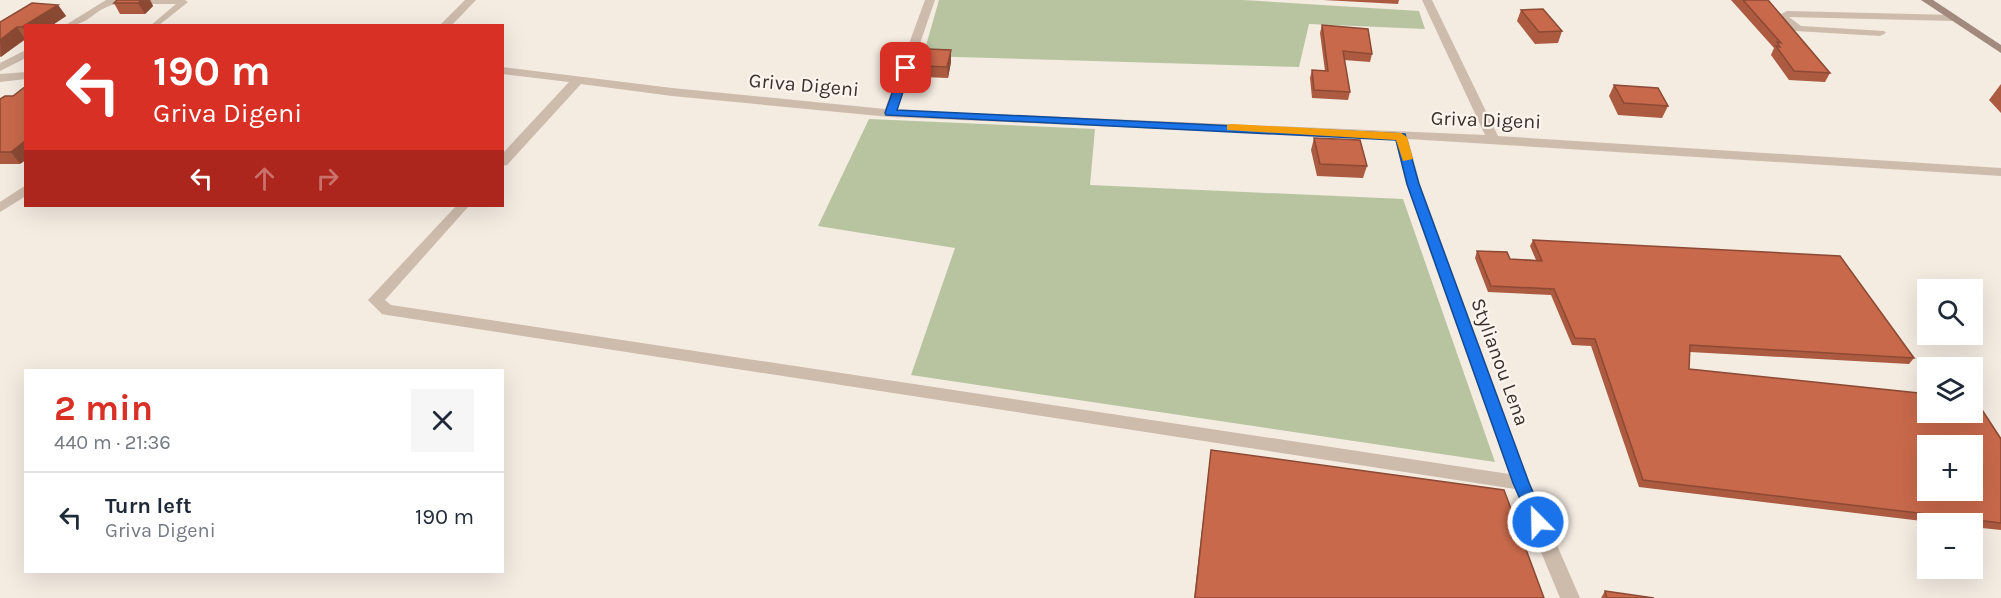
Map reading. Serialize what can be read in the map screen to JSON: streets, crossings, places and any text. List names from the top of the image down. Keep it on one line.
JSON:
{"streets":{"street":["Griva Digeni","Stylianou Lena"]},"crossings":[["Griva Digeni","Stylianou Lena"]],"page":{"turn":["190 m","Griva Digeni"],"map_buttons":["+","−"],"heading":["2 min","440 m · 21:36"],"list":[{"name":"Turn left","note":"Griva Digeni","value":"190 m"}]}}
